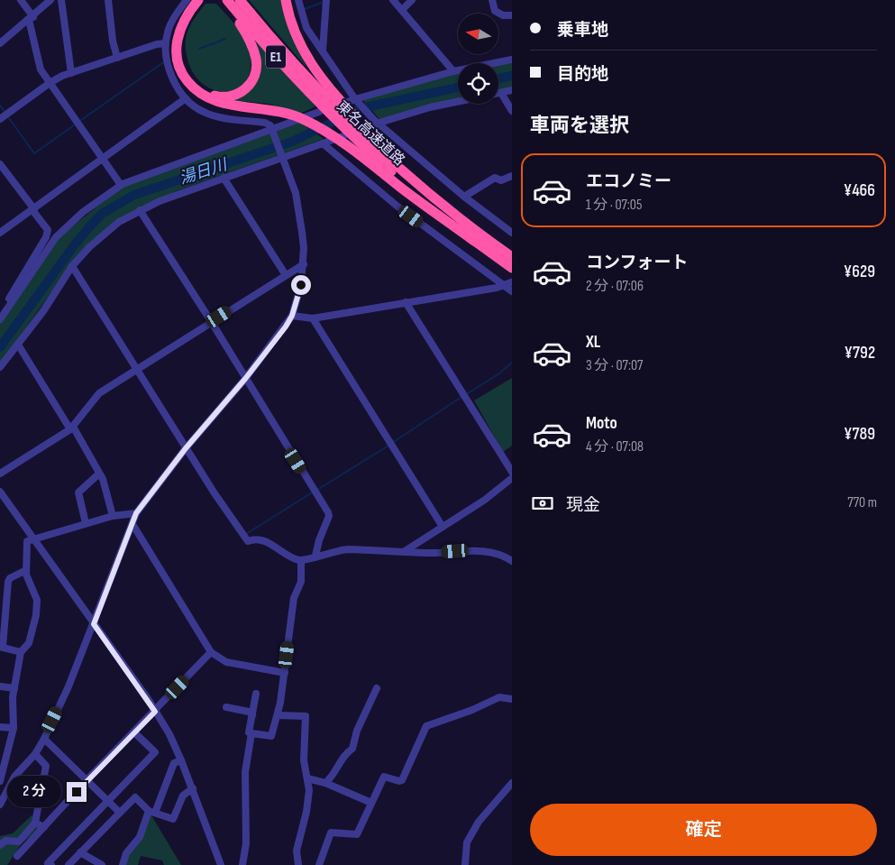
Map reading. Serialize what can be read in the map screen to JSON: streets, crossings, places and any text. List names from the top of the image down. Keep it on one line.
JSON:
{"streets":{"highway":["E1","東名高速道路"]},"water":["湯日川"],"north":"left","page":{"banner":["乗車地","目的地"],"heading":"車両を選択","list":[{"name":"エコノミー","note":"1 分 · 07:05","value":"¥466"},{"name":"コンフォート","note":"2 分 · 07:06","value":"¥629"},{"name":"XL","note":"3 分 · 07:07","value":"¥792"},{"name":"Moto","note":"4 分 · 07:08","value":"¥789"}],"pay":["現金","770 m"],"bubble":"2 分","buttons":"確定"}}
